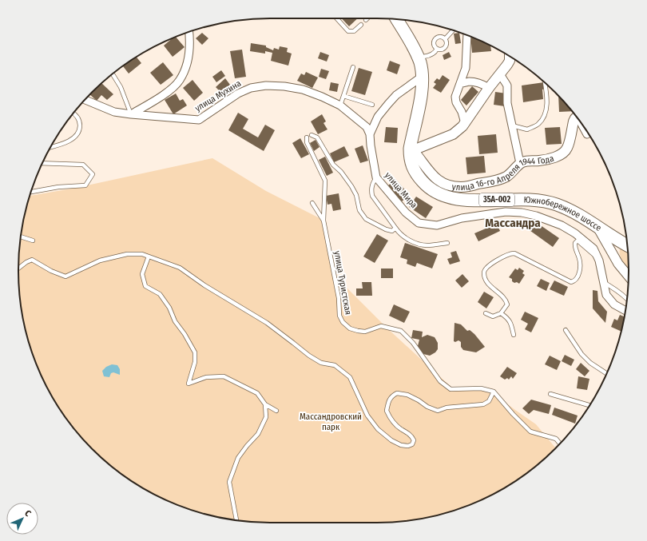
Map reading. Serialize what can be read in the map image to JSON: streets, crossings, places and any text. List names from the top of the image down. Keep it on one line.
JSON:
{"streets":{"highway":["35А-002","Южнобережное шоссе"],"main road":["улица 16-го Апреля 1944 Года"],"street":["улица Мухина","улица Мира"],"lane":["улица Туристская"]},"crossings":[["улица Мухина","улица Мира"],["улица 16-го Апреля 1944 Года","Южнобережное шоссе"]],"districts":["Массандра"],"parks":["Массандровский парк"],"north":"top right"}
